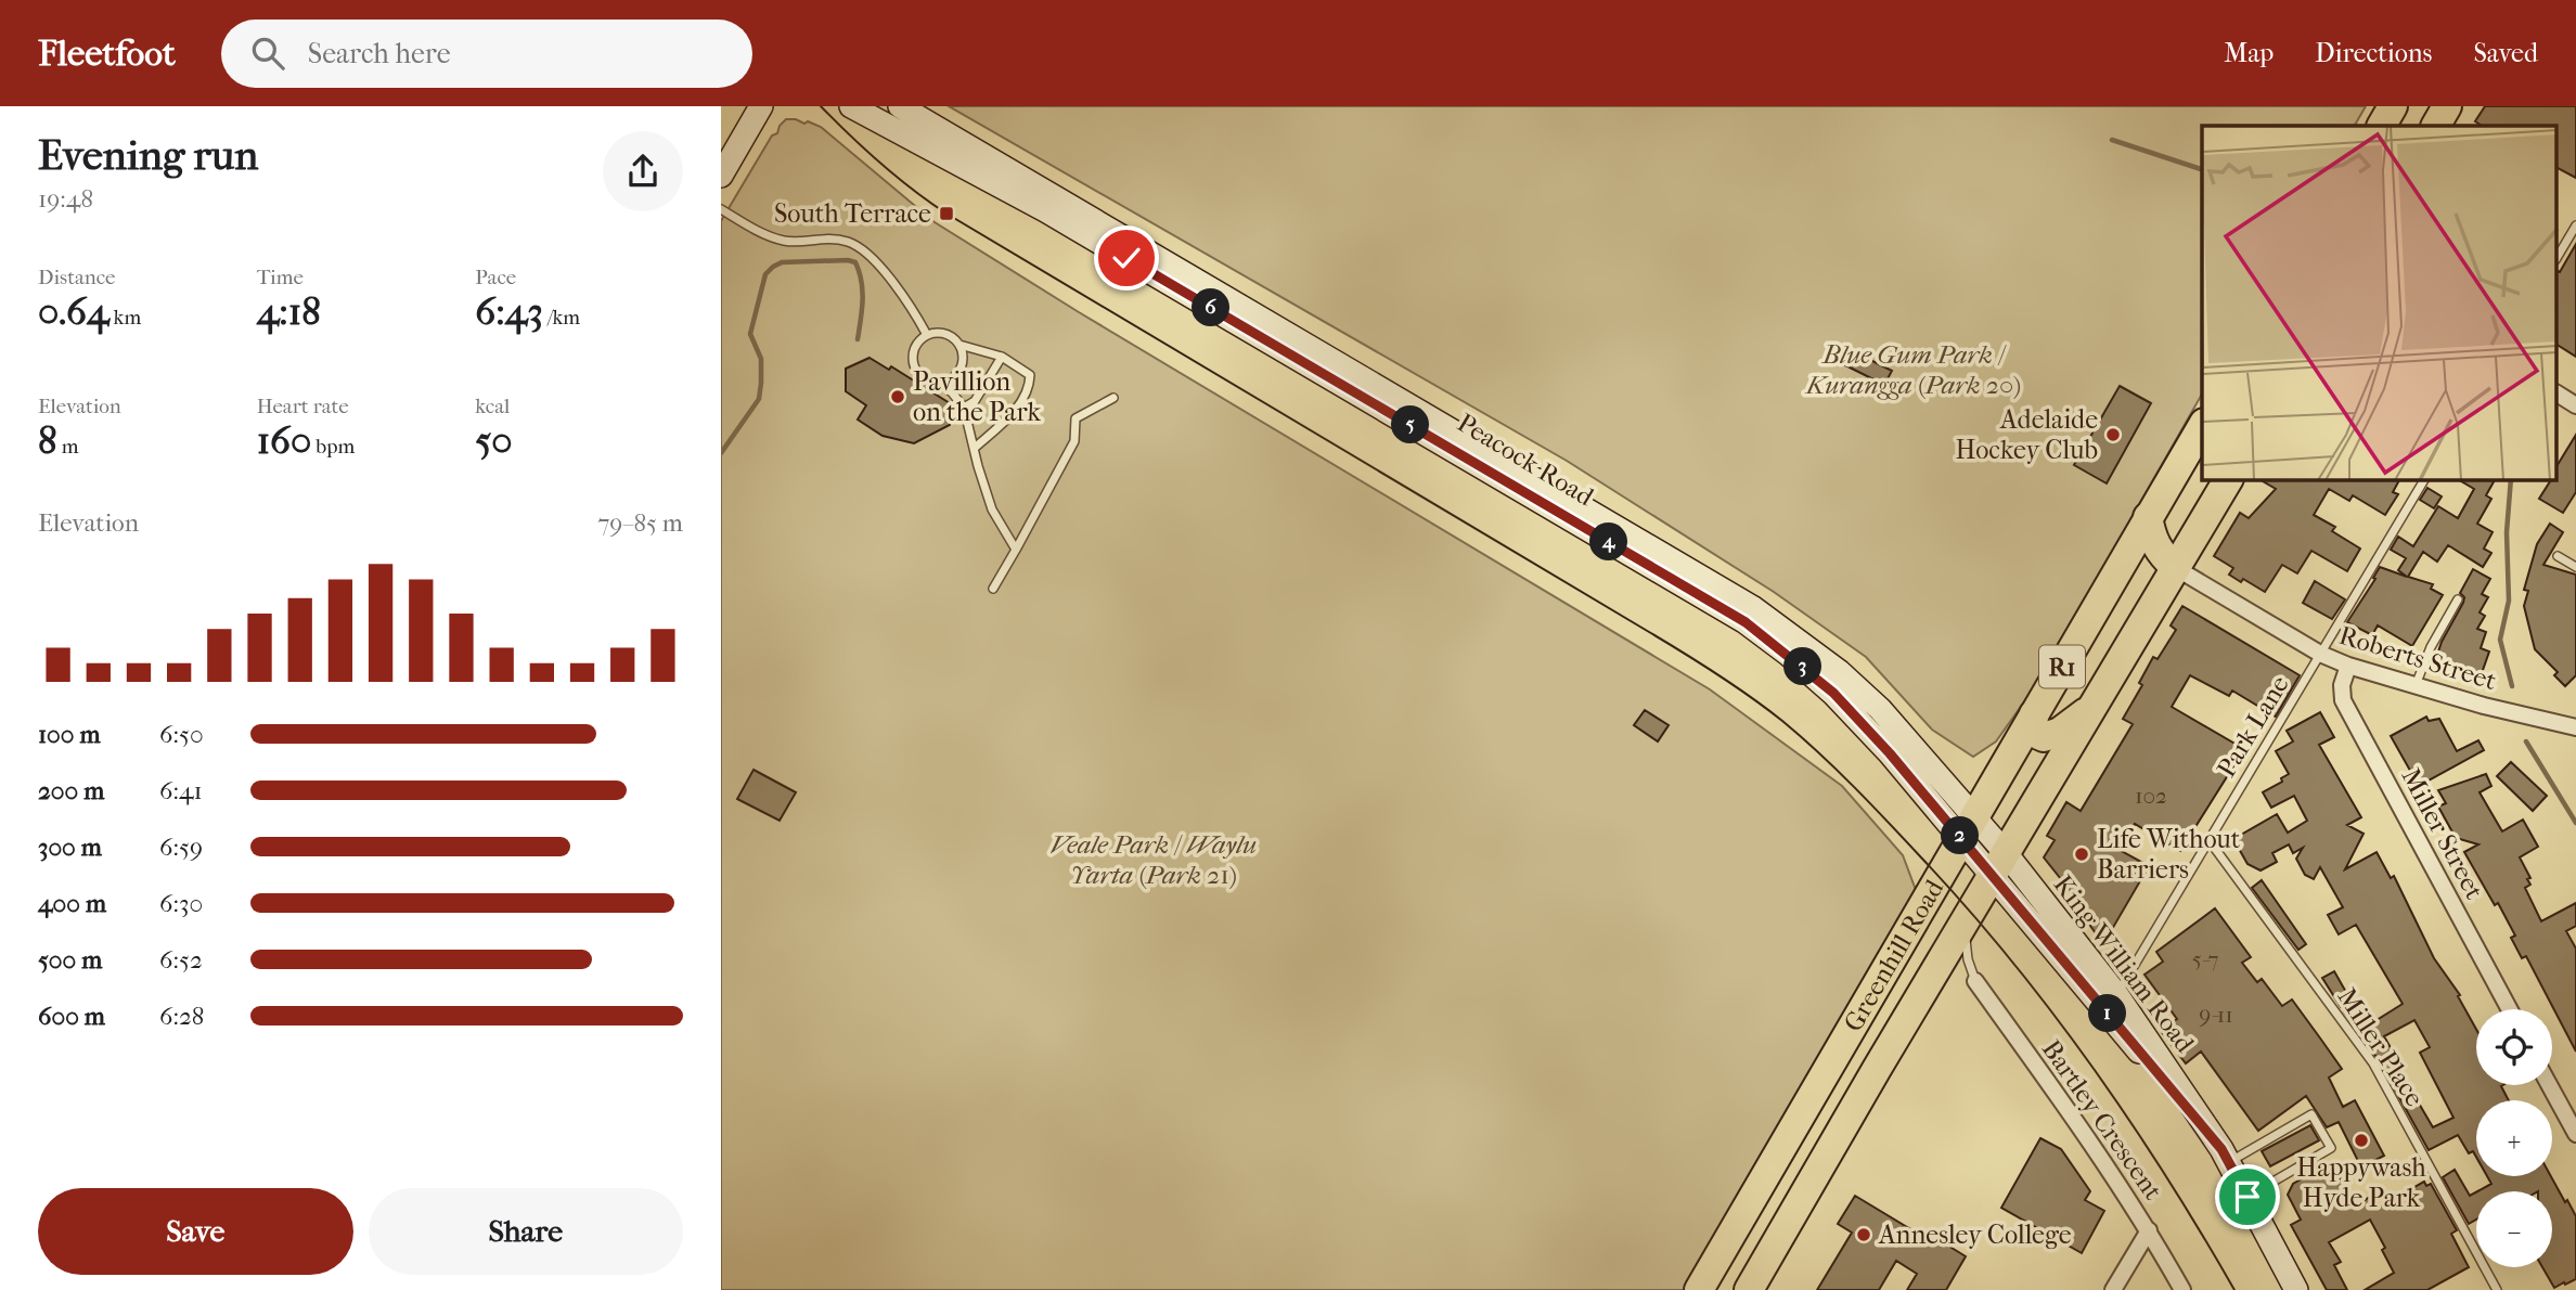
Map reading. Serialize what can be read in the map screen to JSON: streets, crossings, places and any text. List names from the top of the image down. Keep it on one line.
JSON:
{"streets":{"highway":["R1","Greenhill Road"],"main road":["Peacock Road","King William Road"],"street":["Roberts Street","Miller Street","Bartley Crescent"],"lane":["Park Lane","Miller Place"]},"crossings":[["Peacock Road","Greenhill Road"],["Peacock Road","King William Road"],["Roberts Street","Park Lane"],["Roberts Street","Miller Street"],["Roberts Street","Greenhill Road"],["Park Lane","King William Road"],["Park Lane","Miller Place"],["Greenhill Road","King William Road"]],"parks":["Blue Gum Park / Kurangga (Park 20)","Veale Park / Waylu Yarta (Park 21)"],"places":{"transit":["South Terrace"],"other":["Pavillion on the Park","Adelaide Hockey Club","Life Without Barriers","Happywash Hyde Park","Annesley College"]},"house_numbers":["102","5-7","9-11"],"page":{"header":"Fleetfoot","search":"Search here","nav":["Map","Directions","Saved"],"heading":["Evening run","19:48"],"stats":[["Distance","0.64 km"],["Time","4:18"],["Pace","6:43 /km"],["Elevation","8 m"],["Heart rate","160 bpm"],["kcal","50"]],"pins":["6","5","4","3","2","1"],"chart":["Elevation","79–85 m"],"list":[{"name":"100 m","note":"6:50"},{"name":"200 m","note":"6:41"},{"name":"300 m","note":"6:59"},{"name":"400 m","note":"6:30"},{"name":"500 m","note":"6:52"},{"name":"600 m","note":"6:28"}],"map_buttons":["+","−"],"buttons":["Save","Share"]}}
